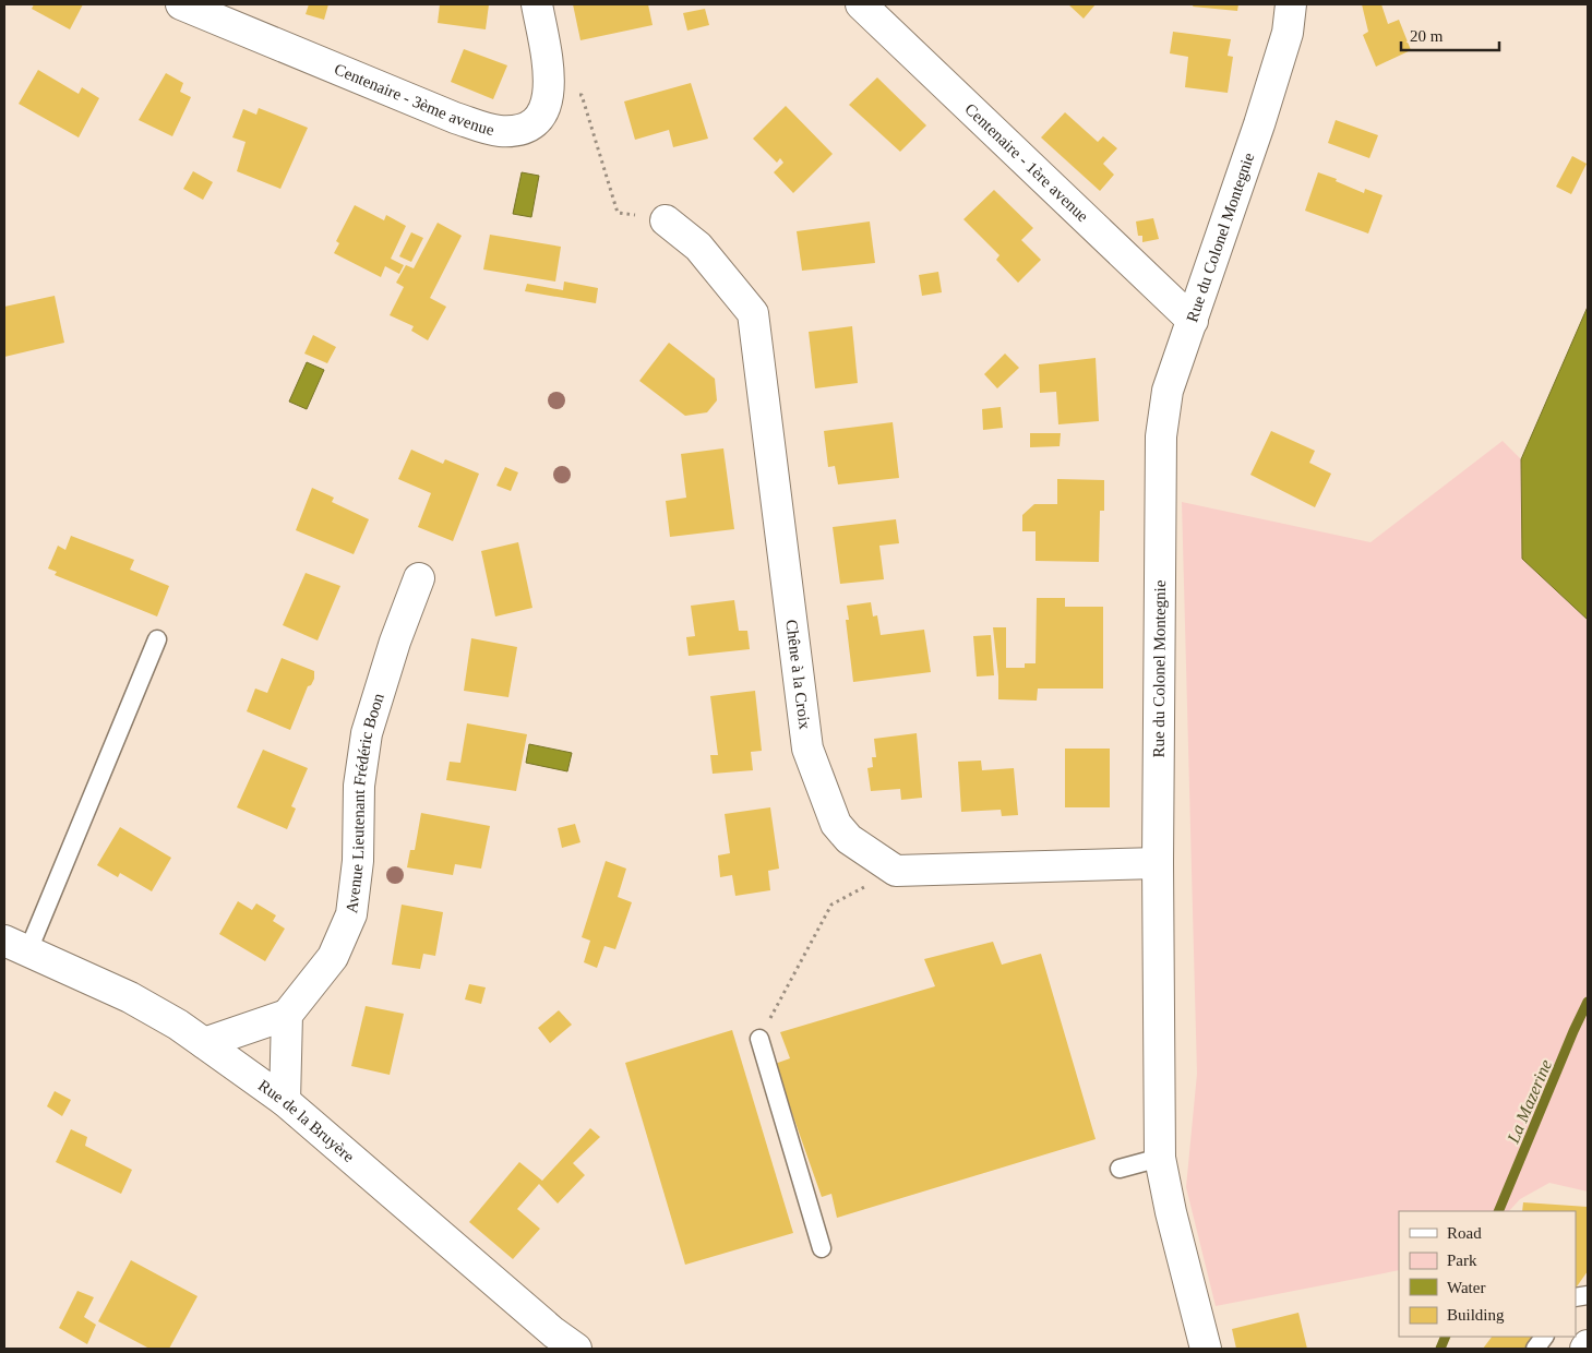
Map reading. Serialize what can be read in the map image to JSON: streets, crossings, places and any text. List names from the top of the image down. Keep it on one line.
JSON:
{"streets":{"street":["Centenaire - 3ème avenue","Centenaire - 1ère avenue","Rue du Colonel Montegnie","Chêne à la Croix","Avenue Lieutenant Frédéric Boon","Rue de la Bruyère"]},"crossings":[["Centenaire - 1ère avenue","Rue du Colonel Montegnie"]],"water":["La Mazerine"],"legend":["Road","Park","Water","Building"],"scale_bar":"20 m"}
